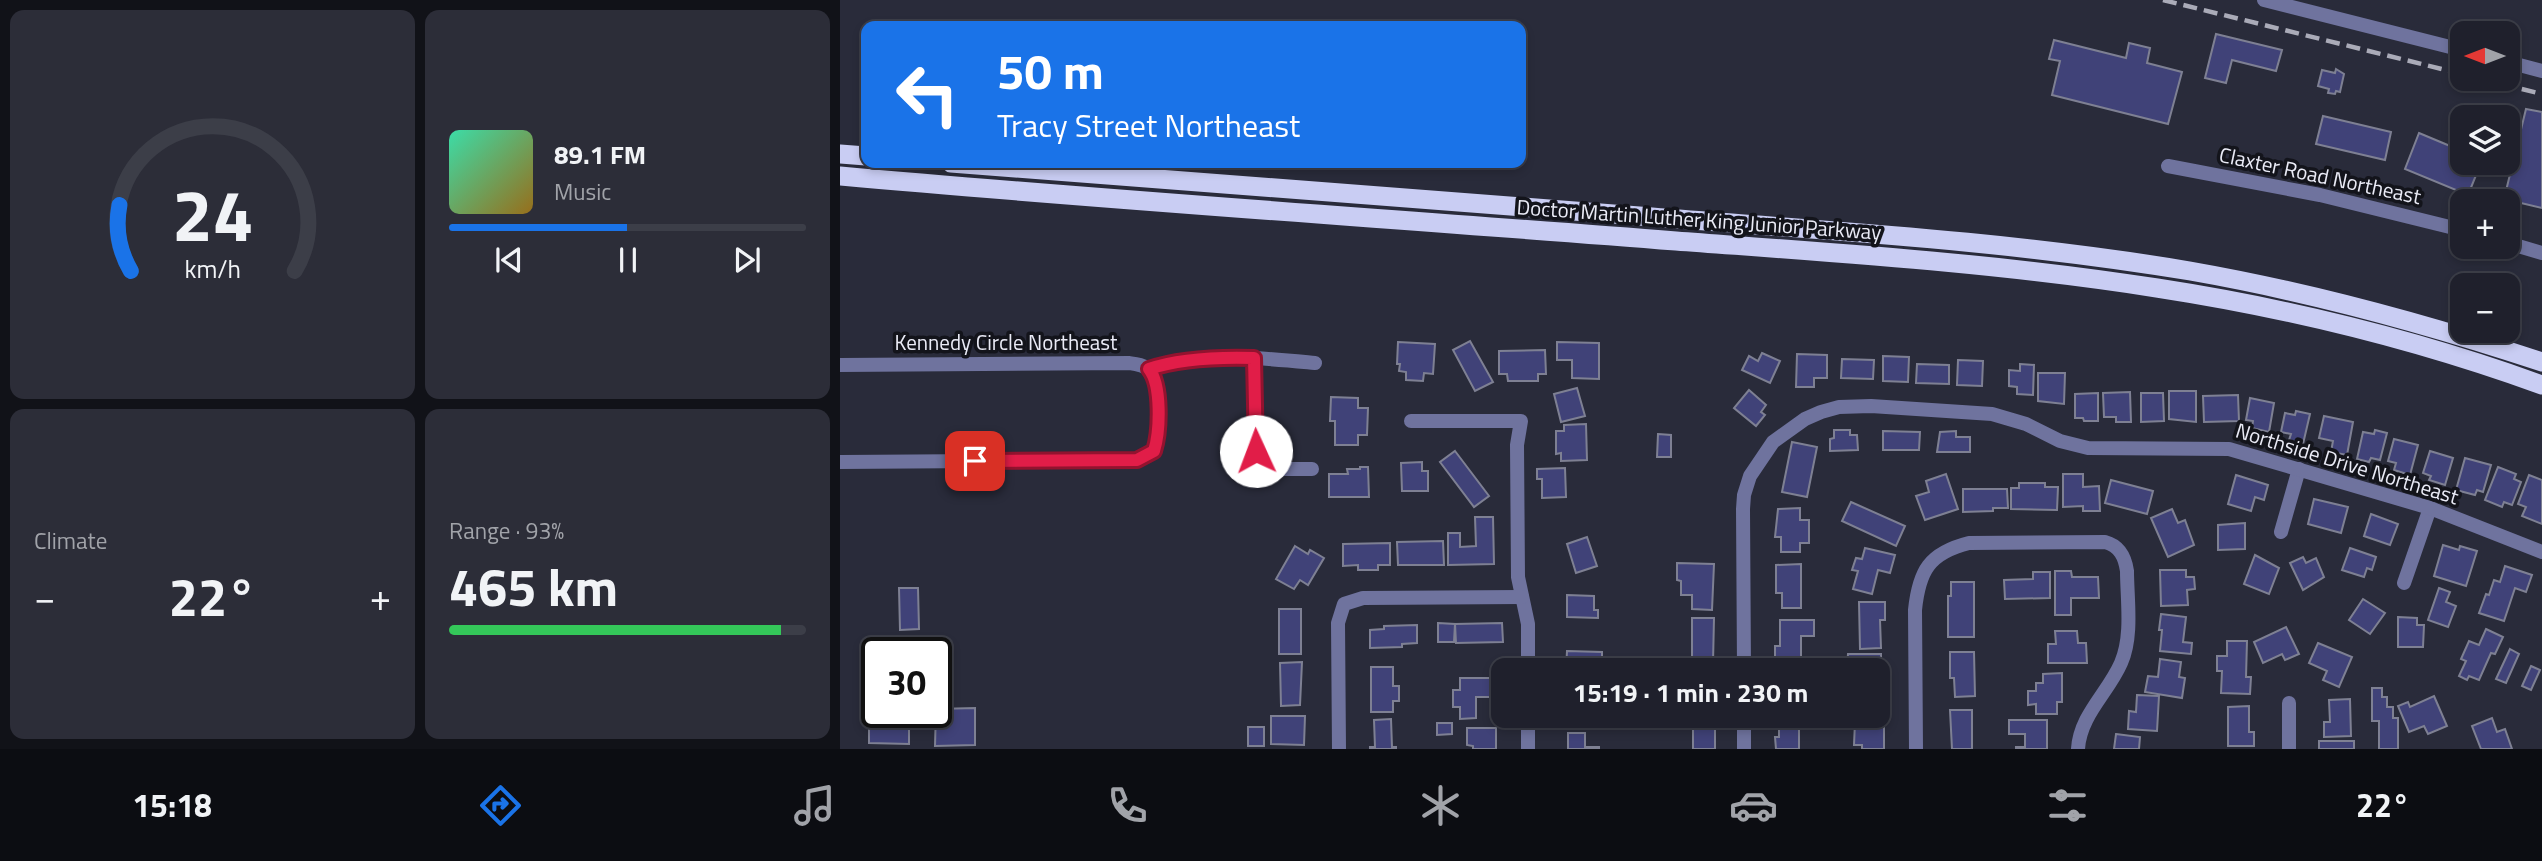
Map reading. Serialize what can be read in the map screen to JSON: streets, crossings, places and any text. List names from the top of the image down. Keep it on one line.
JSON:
{"streets":{"highway":["Doctor Martin Luther King Junior Parkway"],"street":["Claxter Road Northeast","Kennedy Circle Northeast","Northside Drive Northeast"]},"north":"left","page":{"map_buttons":["+","−"],"turn":["50 m","Tracy Street Northeast"],"song":["89.1 FM","Music"],"tile":["Climate",["Range · 93%","465 km"]],"heat":["−","22°","+"],"limit":"30","trip":"15:19 · 1 min · 230 m","tabs":["15:18","22°"],"gauge":["24","km/h"]}}
